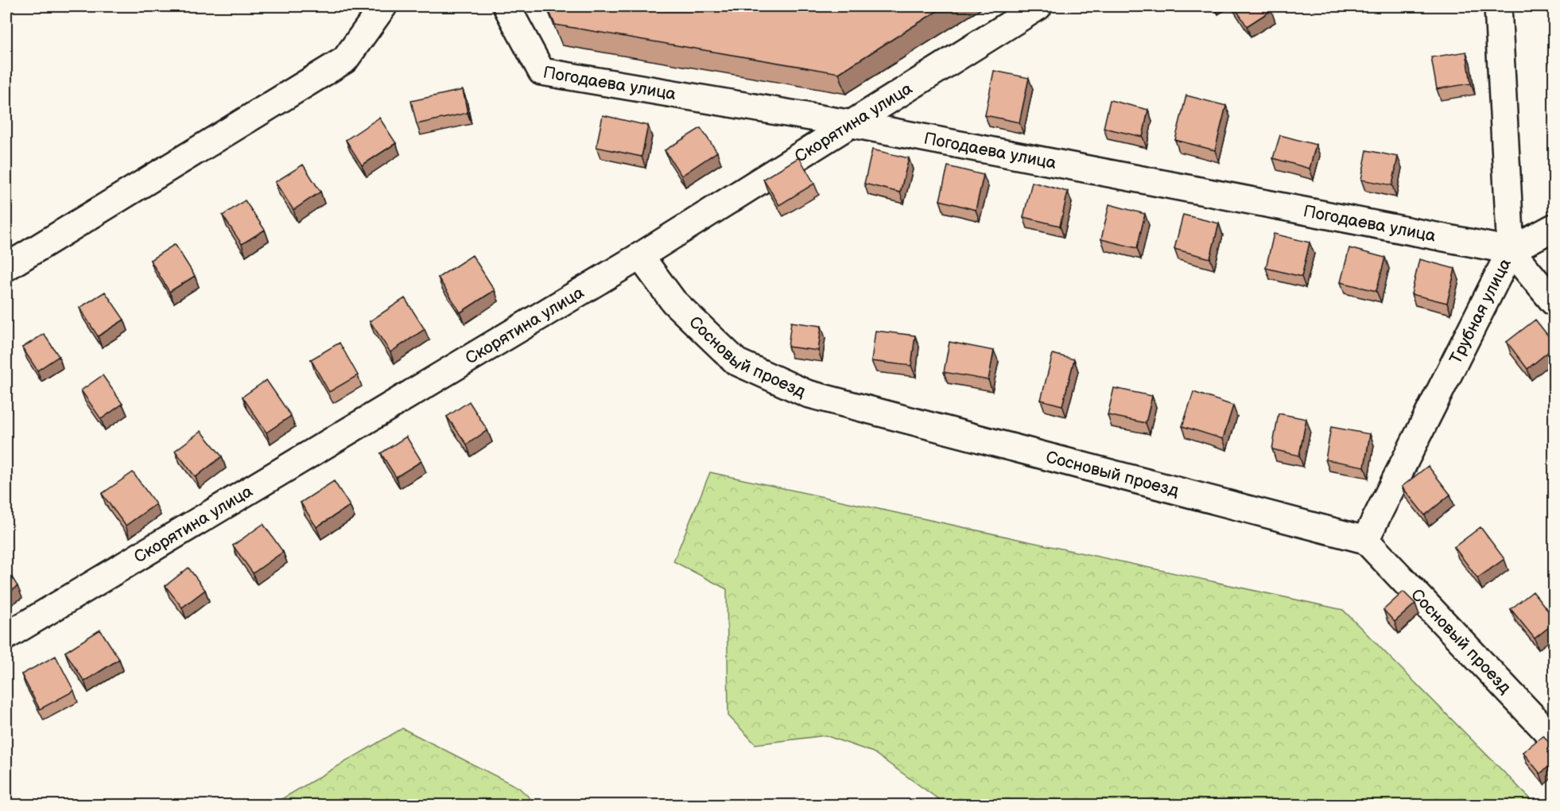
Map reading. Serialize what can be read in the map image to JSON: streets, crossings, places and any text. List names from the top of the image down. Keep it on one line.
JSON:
{"streets":{"street":["Погодаева улица","Скорятина улица","Трубная улица","Сосновый проезд"]},"crossings":[["Погодаева улица","Скорятина улица"],["Погодаева улица","Трубная улица"],["Скорятина улица","Сосновый проезд"],["Трубная улица","Сосновый проезд"]]}
